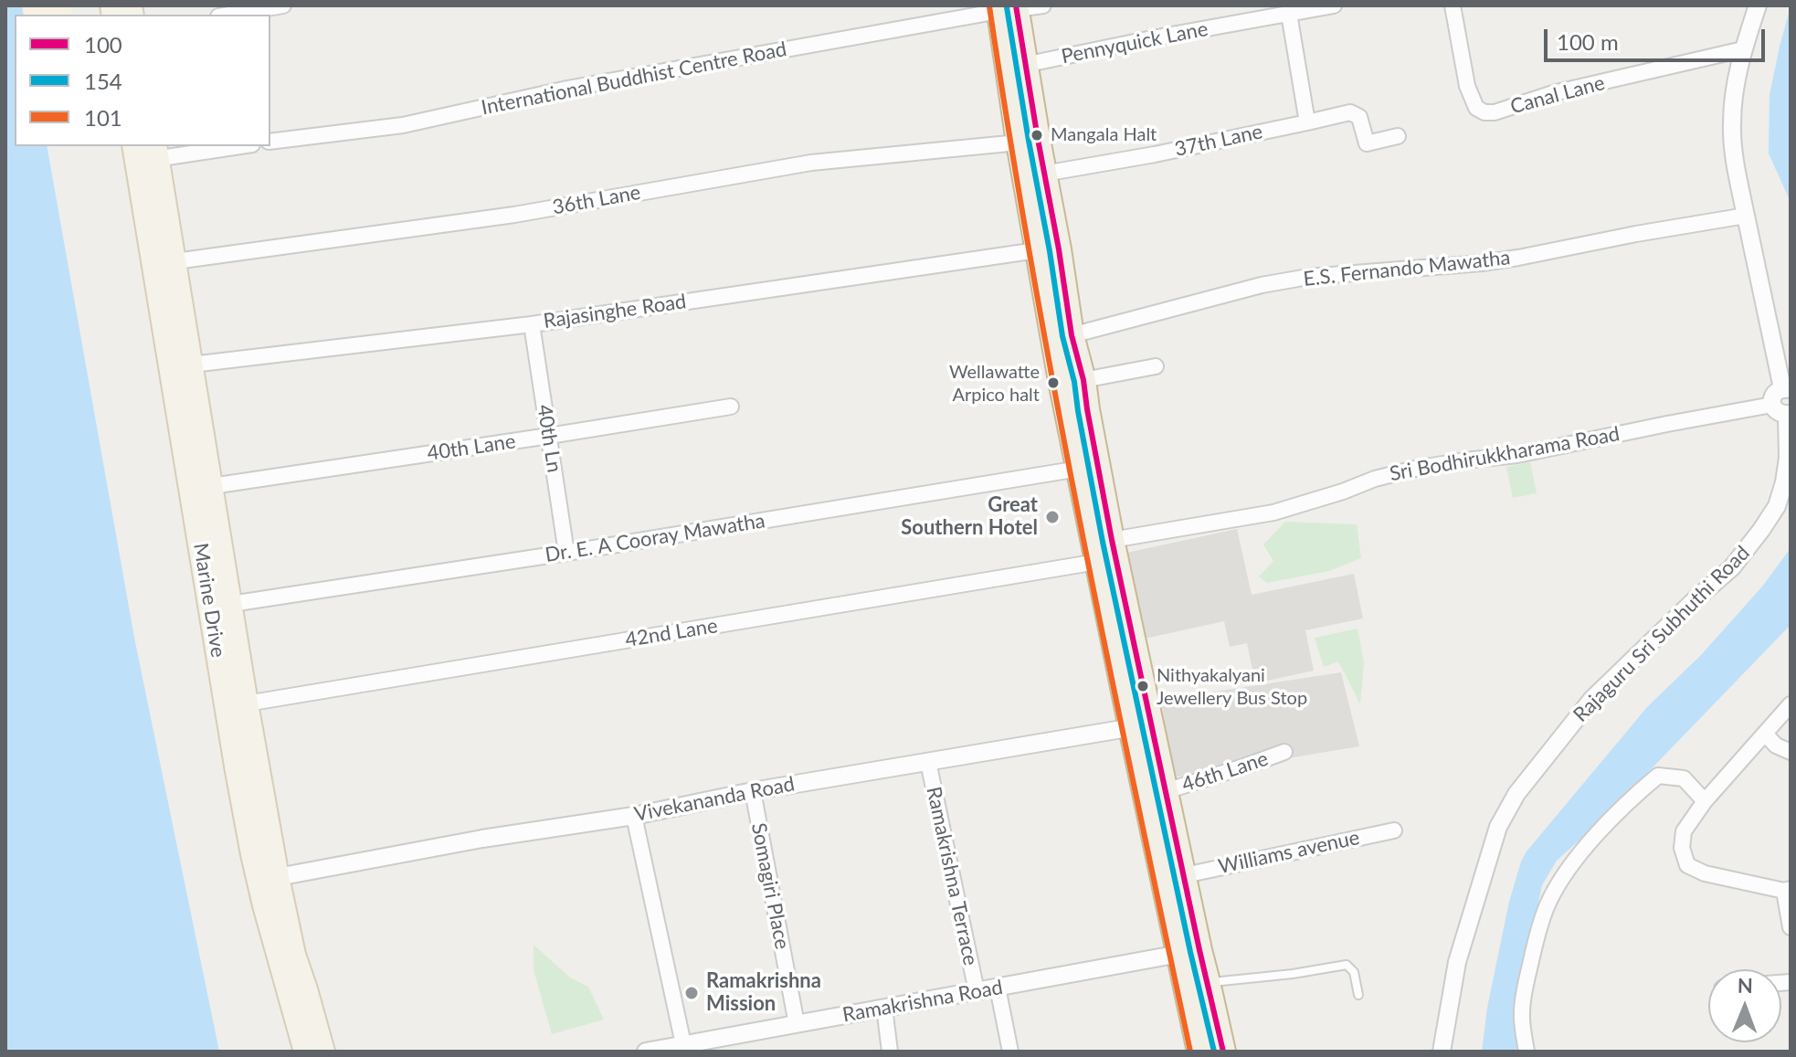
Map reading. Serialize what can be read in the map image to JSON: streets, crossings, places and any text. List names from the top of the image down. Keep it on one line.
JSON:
{"streets":{"main road":["Marine Drive"],"street":["Pennyquick Lane","International Buddhist Centre Road","Canal Lane","37th Lane","36th Lane","E.S. Fernando Mawatha","Rajasinghe Road","40th Ln","40th Lane","Sri Bodhirukkharama Road","Dr. E. A Cooray Mawatha","42nd Lane","Rajaguru Sri Subhuthi Road","46th Lane","Vivekananda Road","Williams avenue","Ramakrishna Terrace","Somagiri Place","Ramakrishna Road"]},"crossings":[["36th Lane","Marine Drive"],["Rajasinghe Road","40th Ln"],["Rajasinghe Road","Marine Drive"],["40th Ln","40th Lane"],["40th Ln","Dr. E. A Cooray Mawatha"],["40th Lane","Marine Drive"],["Sri Bodhirukkharama Road","Rajaguru Sri Subhuthi Road"],["Dr. E. A Cooray Mawatha","Marine Drive"],["Marine Drive","42nd Lane"],["Marine Drive","Vivekananda Road"],["Vivekananda Road","Ramakrishna Terrace"],["Vivekananda Road","Somagiri Place"],["Ramakrishna Terrace","Ramakrishna Road"],["Somagiri Place","Ramakrishna Road"]],"places":["Mangala Halt","Wellawatte Arpico halt","Great Southern Hotel","Nithyakalyani Jewellery Bus Stop","Ramakrishna Mission"],"lines":["transit line 100","transit line 101","transit line 154"],"legend":["100","154","101"],"scale_bar":"100 m","north":"top"}
